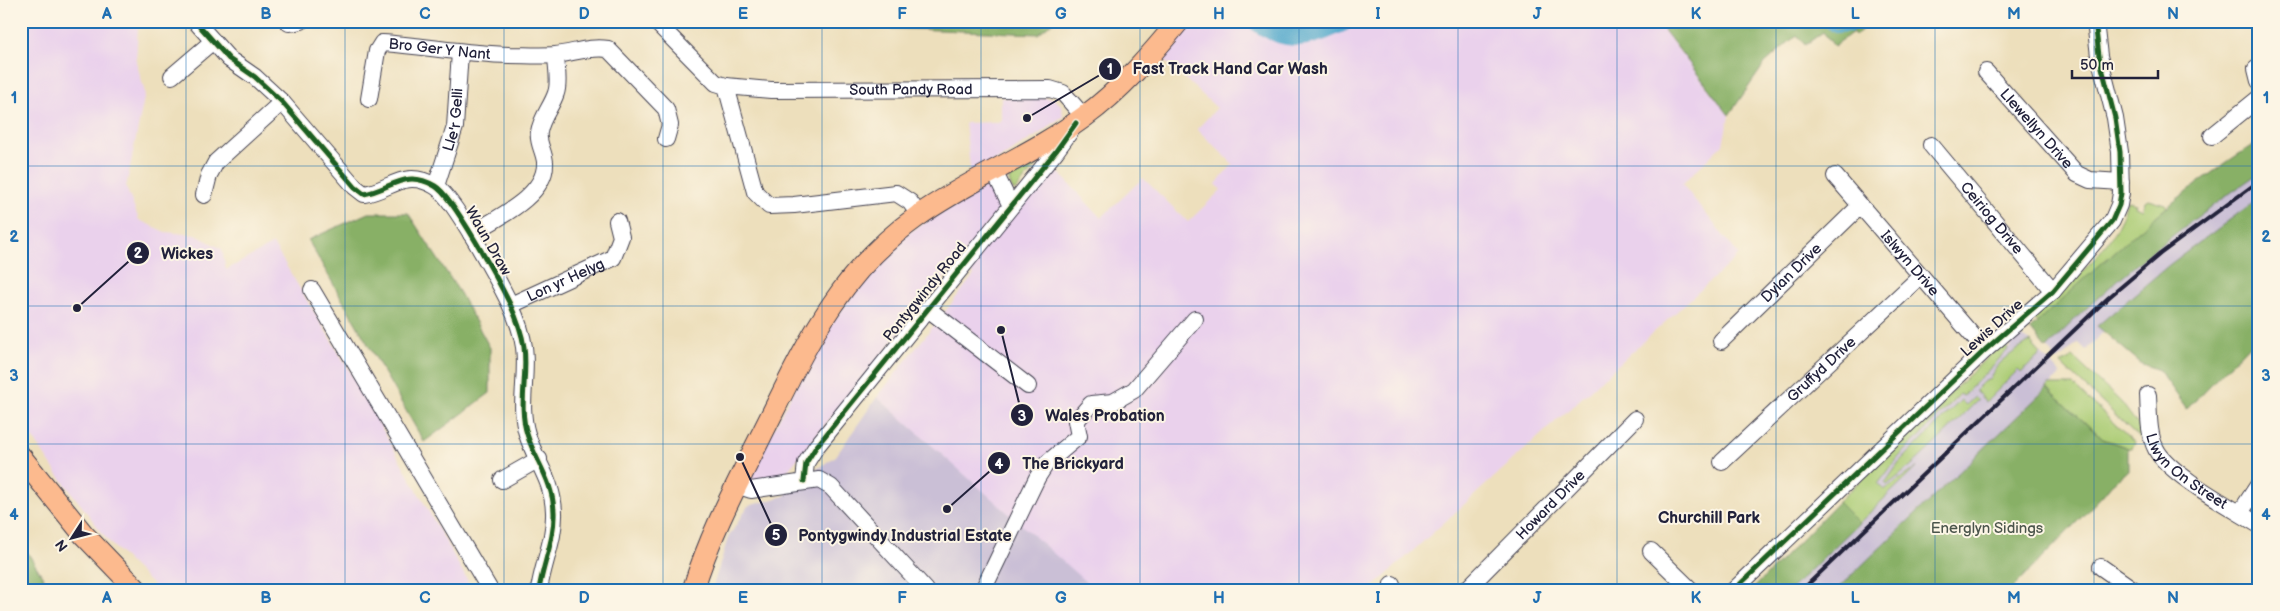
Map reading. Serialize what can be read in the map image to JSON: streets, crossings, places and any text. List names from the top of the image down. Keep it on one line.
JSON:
{"streets":{"main road":["Pontygwindy Road"],"street":["Bro Ger Y Nant","South Pandy Road","Lle'r Gelli","Llewellyn Drive","Ceiriog Drive","Waun Draw","Islwyn Drive","Dylan Drive","Lon yr Helyg","Lewis Drive","Gruffyd Drive","Llwyn On Street","Howard Drive"]},"crossings":[["Bro Ger Y Nant","Lle'r Gelli"],["South Pandy Road","Pontygwindy Road"],["Lle'r Gelli","Waun Draw"],["Llewellyn Drive","Lewis Drive"],["Ceiriog Drive","Lewis Drive"],["Waun Draw","Lon yr Helyg"],["Islwyn Drive","Dylan Drive"],["Islwyn Drive","Lewis Drive"],["Islwyn Drive","Gruffyd Drive"]],"districts":["Churchill Park"],"parks":["Energlyn Sidings"],"places":["Fast Track Hand Car Wash","Wickes","Wales Probation","Pontygwindy Industrial Estate","The Brickyard"],"scale_bar":"50 m","north":"bottom left","grid":{"columns":["A","B","C","D","E","F","G","H","I","J","K","L","M","N"],"rows":["1","2","3","4"]}}
